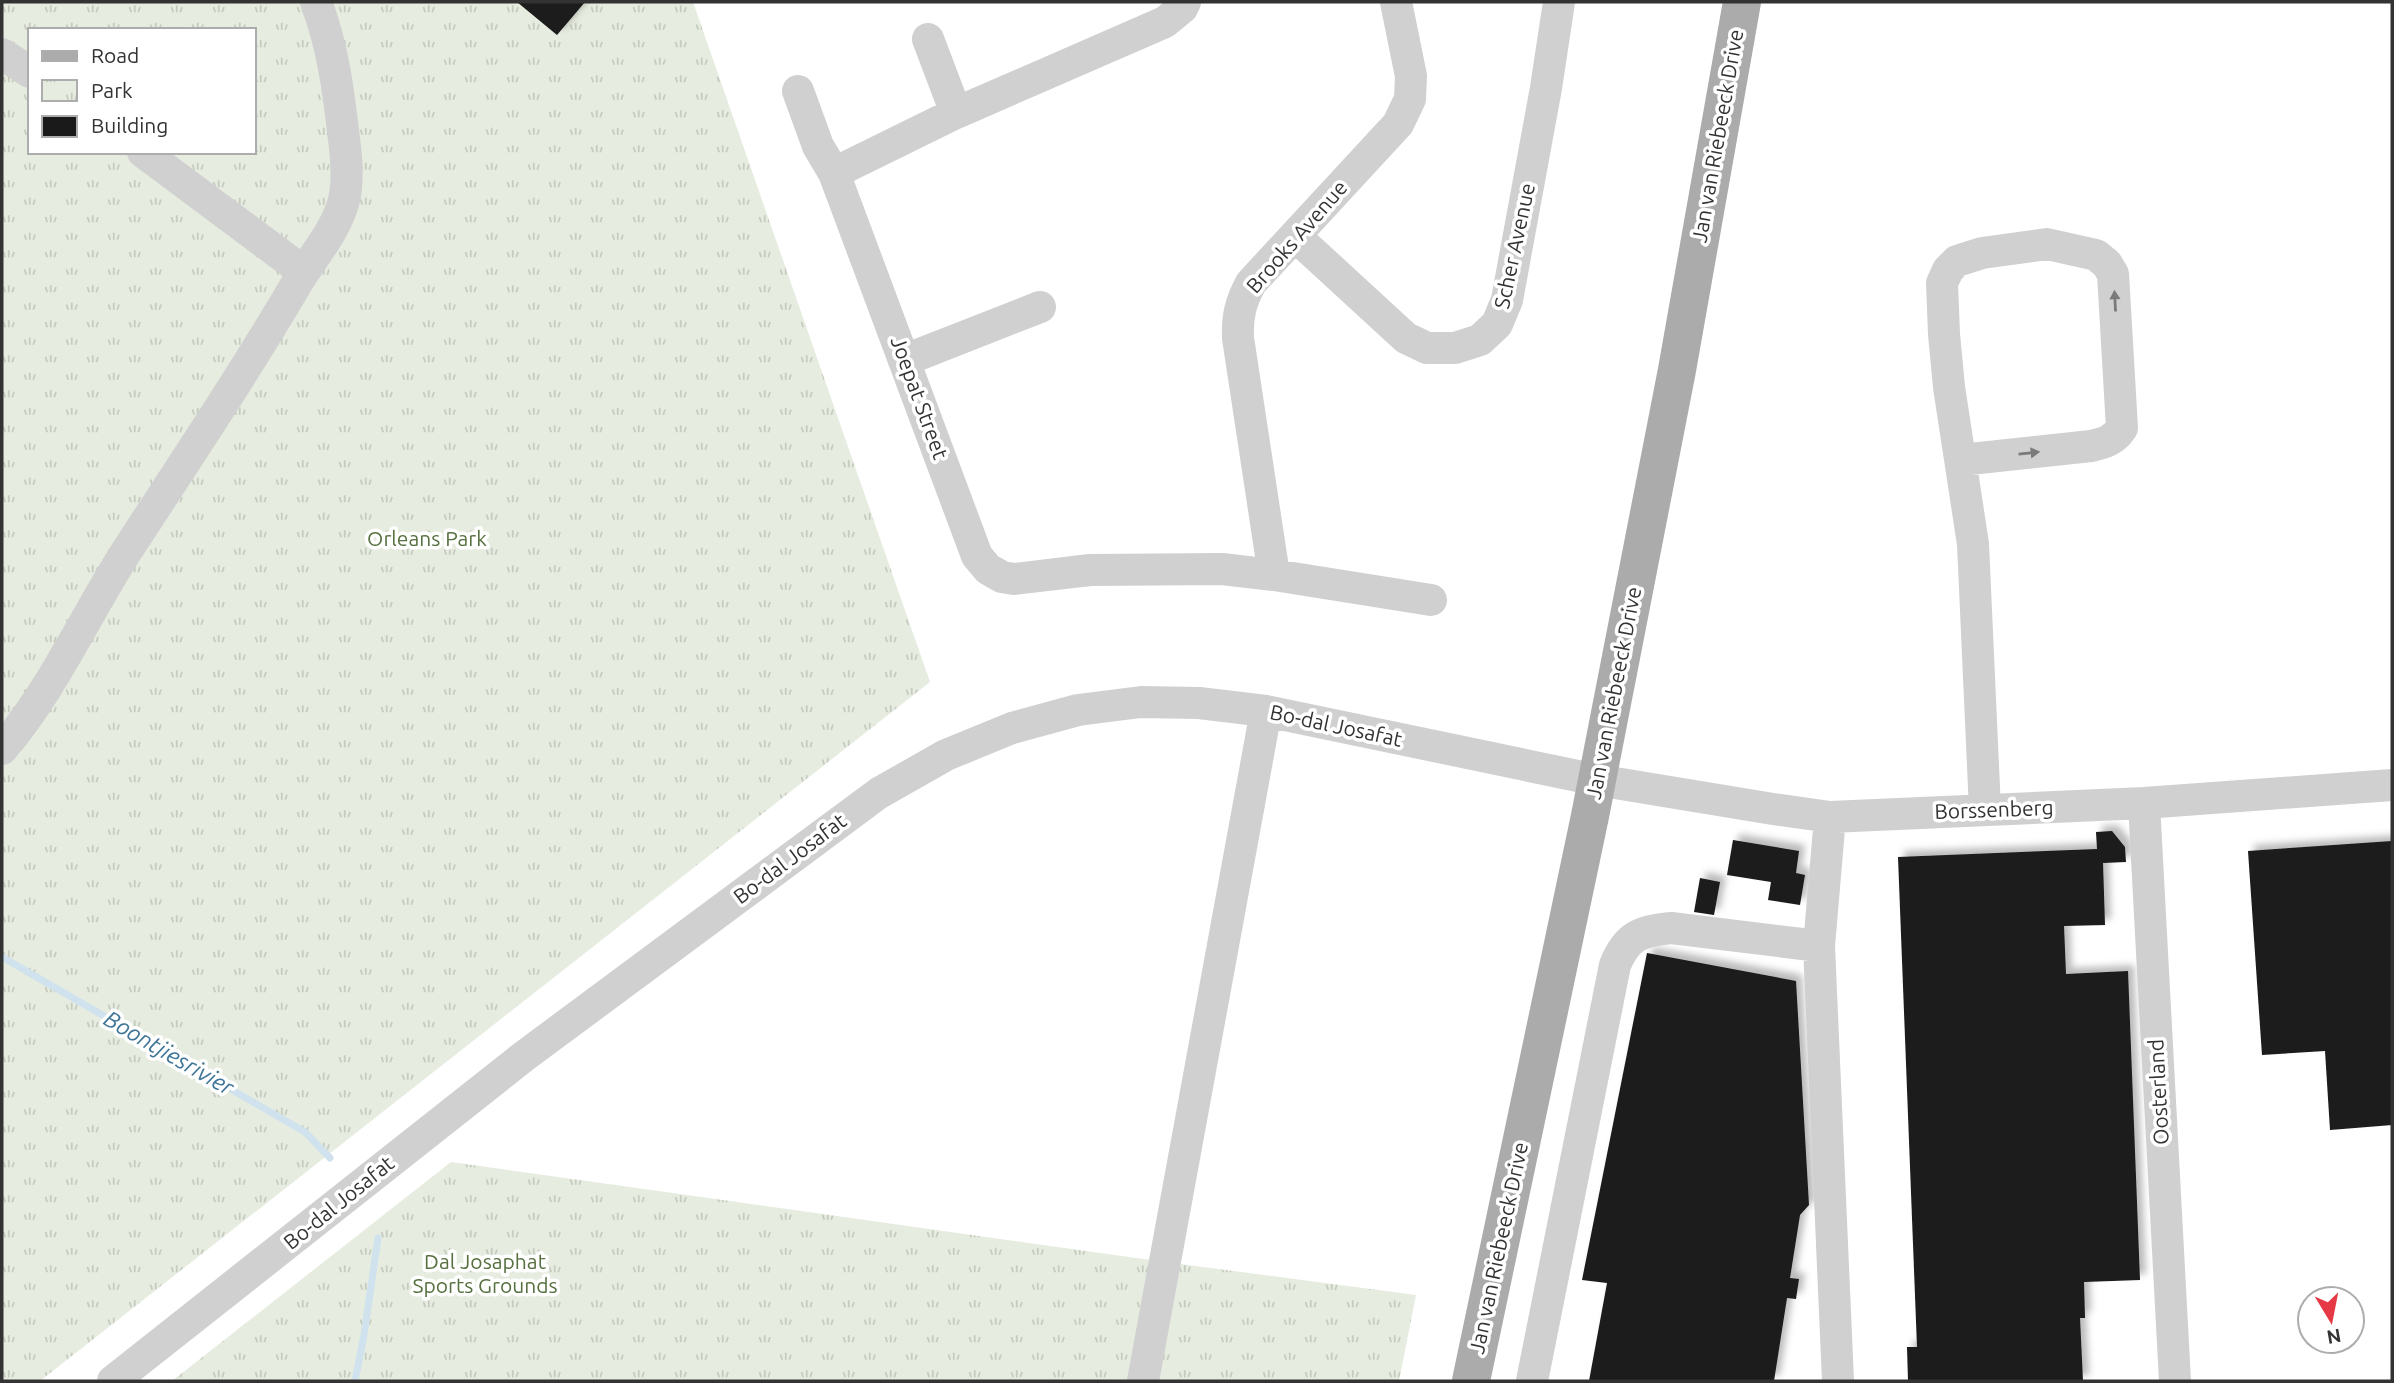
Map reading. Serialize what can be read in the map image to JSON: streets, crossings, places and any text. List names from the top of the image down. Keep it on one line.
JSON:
{"streets":{"main road":["Jan van Riebeeck Drive"],"street":["Brooks Avenue","Scher Avenue","Joepat Street","Bo-dal Josafat","Borssenberg","Oosterland"]},"crossings":[["Jan van Riebeeck Drive","Bo-dal Josafat"],["Jan van Riebeeck Drive","Borssenberg"],["Brooks Avenue","Scher Avenue"],["Brooks Avenue","Joepat Street"],["Bo-dal Josafat","Borssenberg"],["Borssenberg","Oosterland"]],"water":["Boontjiesrivier"],"parks":["Orleans Park","Dal Josaphat Sports Grounds"],"legend":["Road","Park","Building"],"north":"bottom"}
